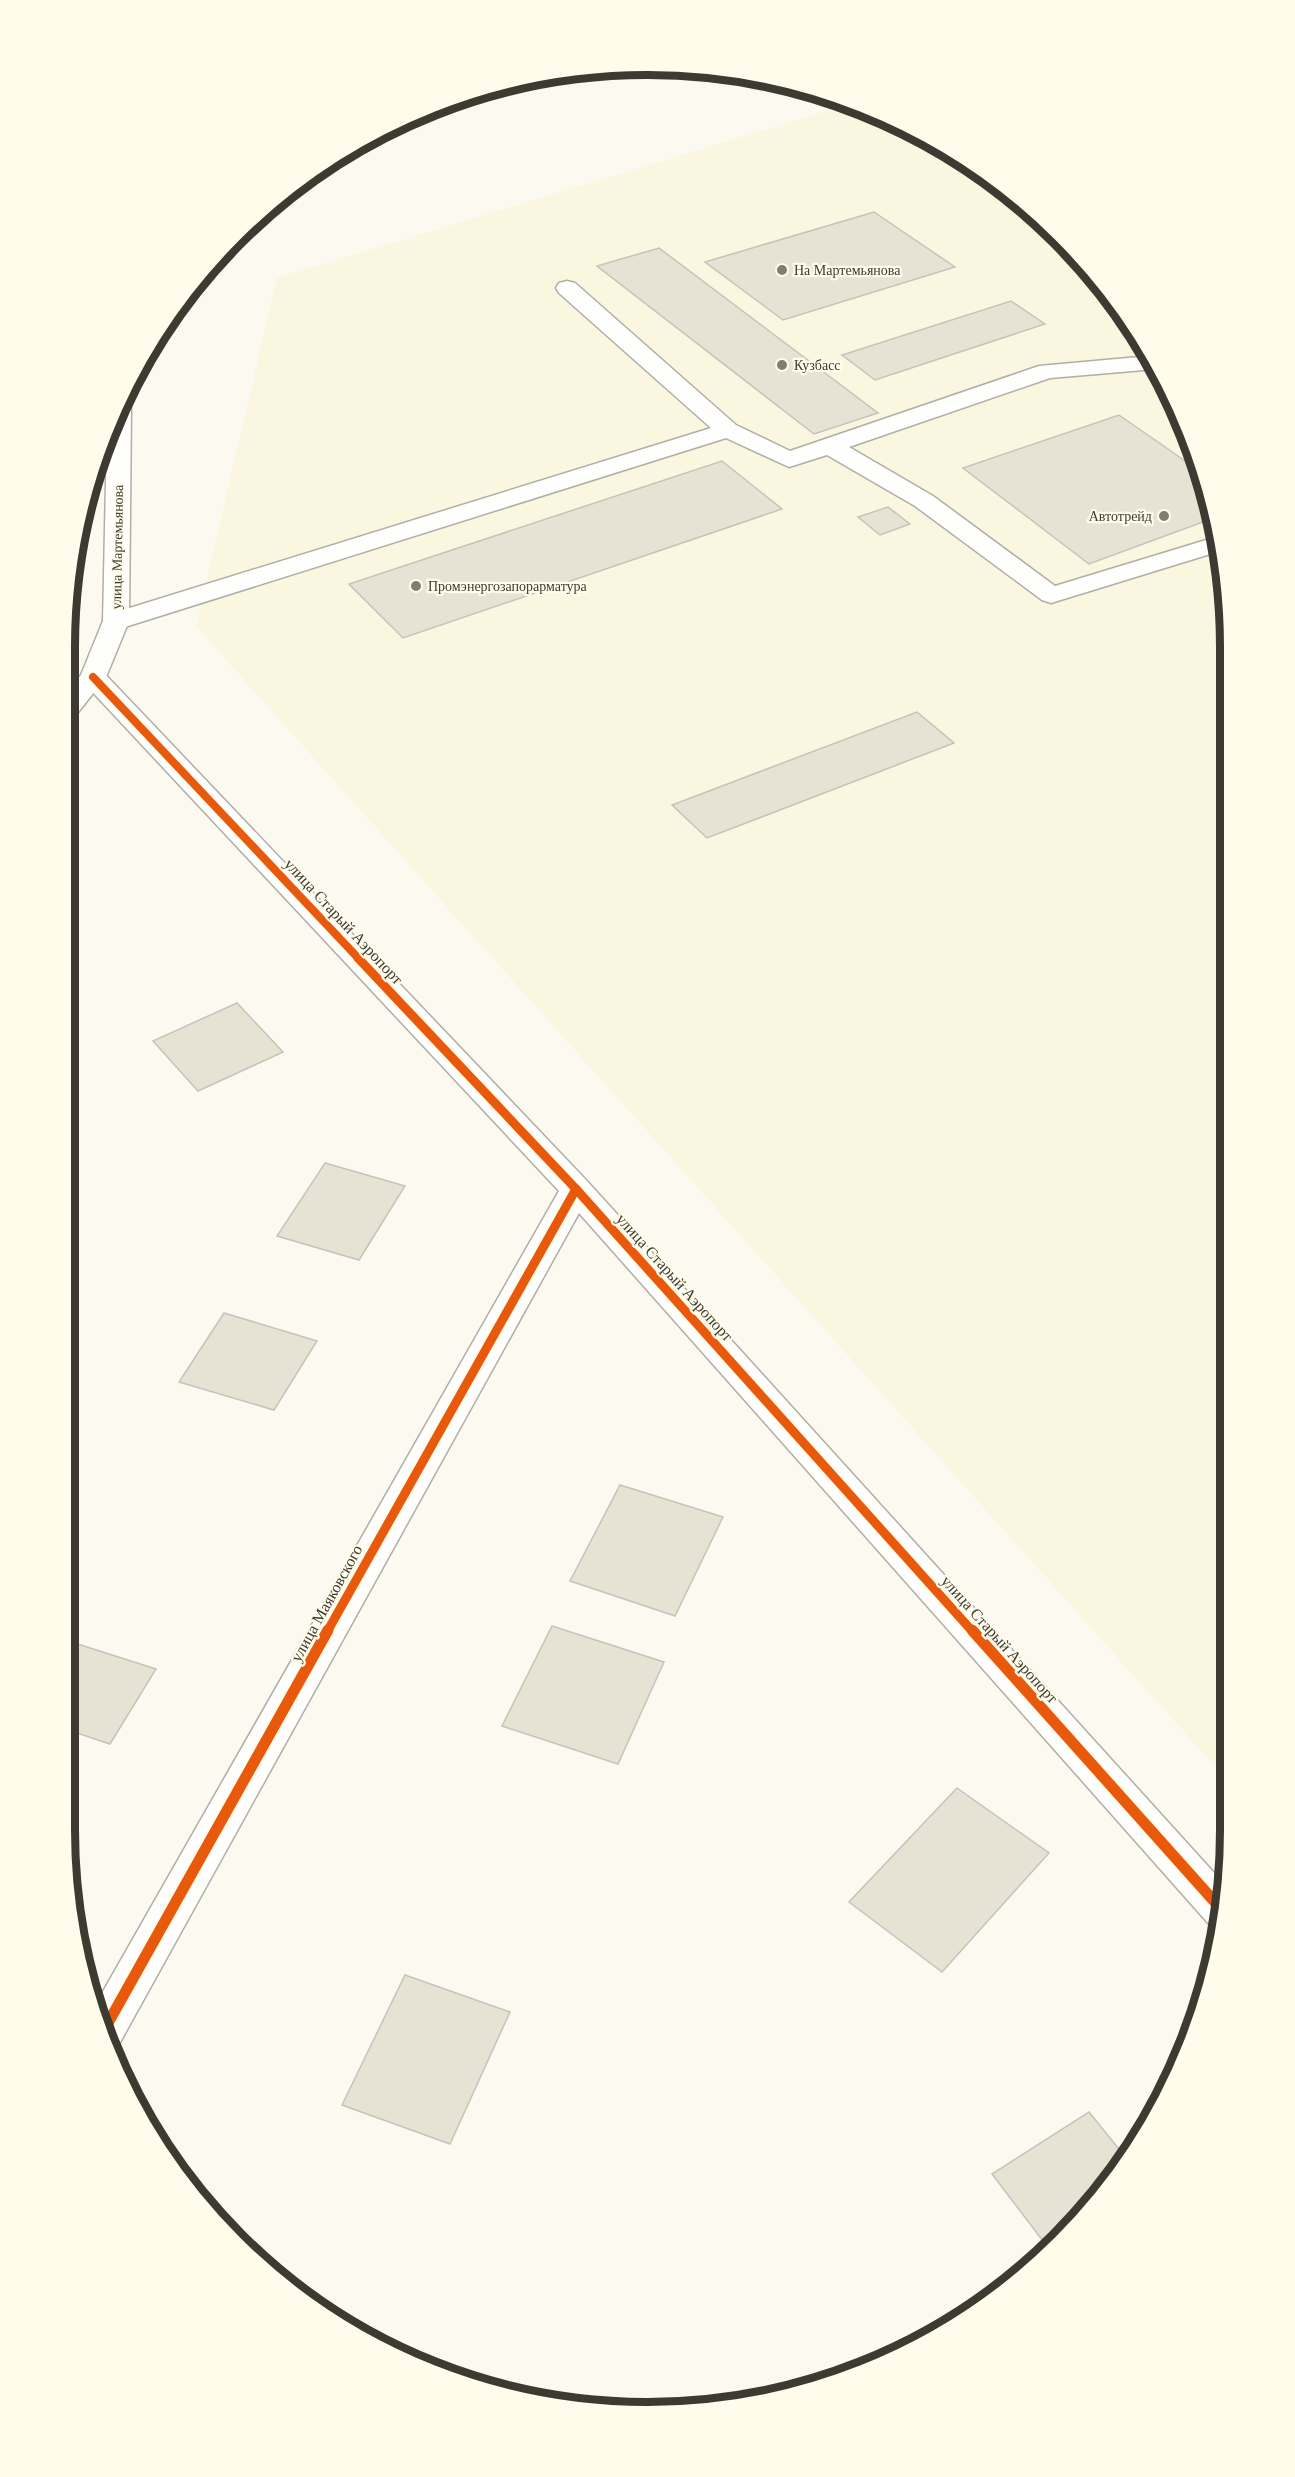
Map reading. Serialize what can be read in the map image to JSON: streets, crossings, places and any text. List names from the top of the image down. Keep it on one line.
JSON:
{"streets":{"street":["улица Мартемьянова","улица Старый Аэропорт","улица Маяковского"]},"crossings":[["улица Мартемьянова","улица Старый Аэропорт"],["улица Старый Аэропорт","улица Маяковского"]],"places":["На Мартемьянова","Кузбасс","Автотрейд","Промэнергозапорарматура"]}
